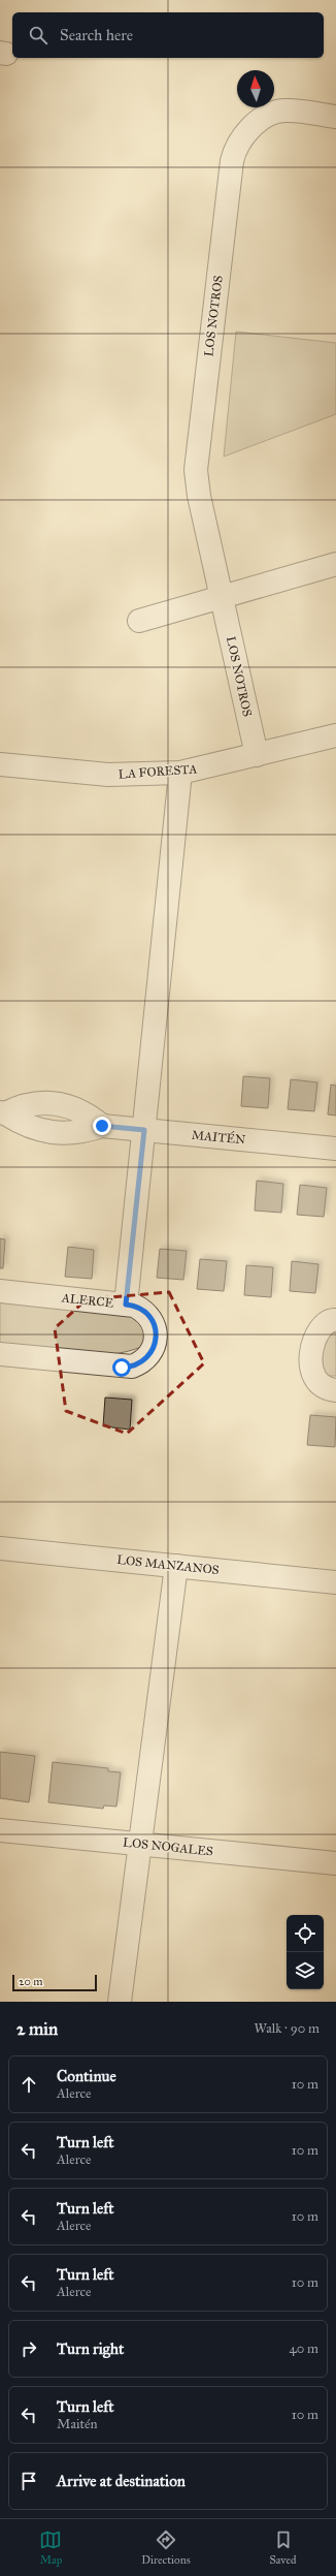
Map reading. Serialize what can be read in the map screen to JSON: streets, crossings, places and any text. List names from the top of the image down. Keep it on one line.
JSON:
{"streets":{"street":["LOS NOTROS","LA FORESTA","MAITÉN","ALERCE","LOS MANZANOS","LOS NOGALES"]},"crossings":[["LOS NOTROS","LA FORESTA"]],"scale_bar":"20 m","north":"top","page":{"search":"Search here","scale":"20 m","heading":["2 min","Walk · 90 m"],"list":[["Continue","Alerce","10 m"],["Turn left","Alerce","10 m"],["Turn left","Alerce","10 m"],["Turn left","Alerce","10 m"],["Turn right","40 m"],["Turn left","Maitén","10 m"],"Arrive at destination"],"nav":["Map","Directions","Saved"]}}
